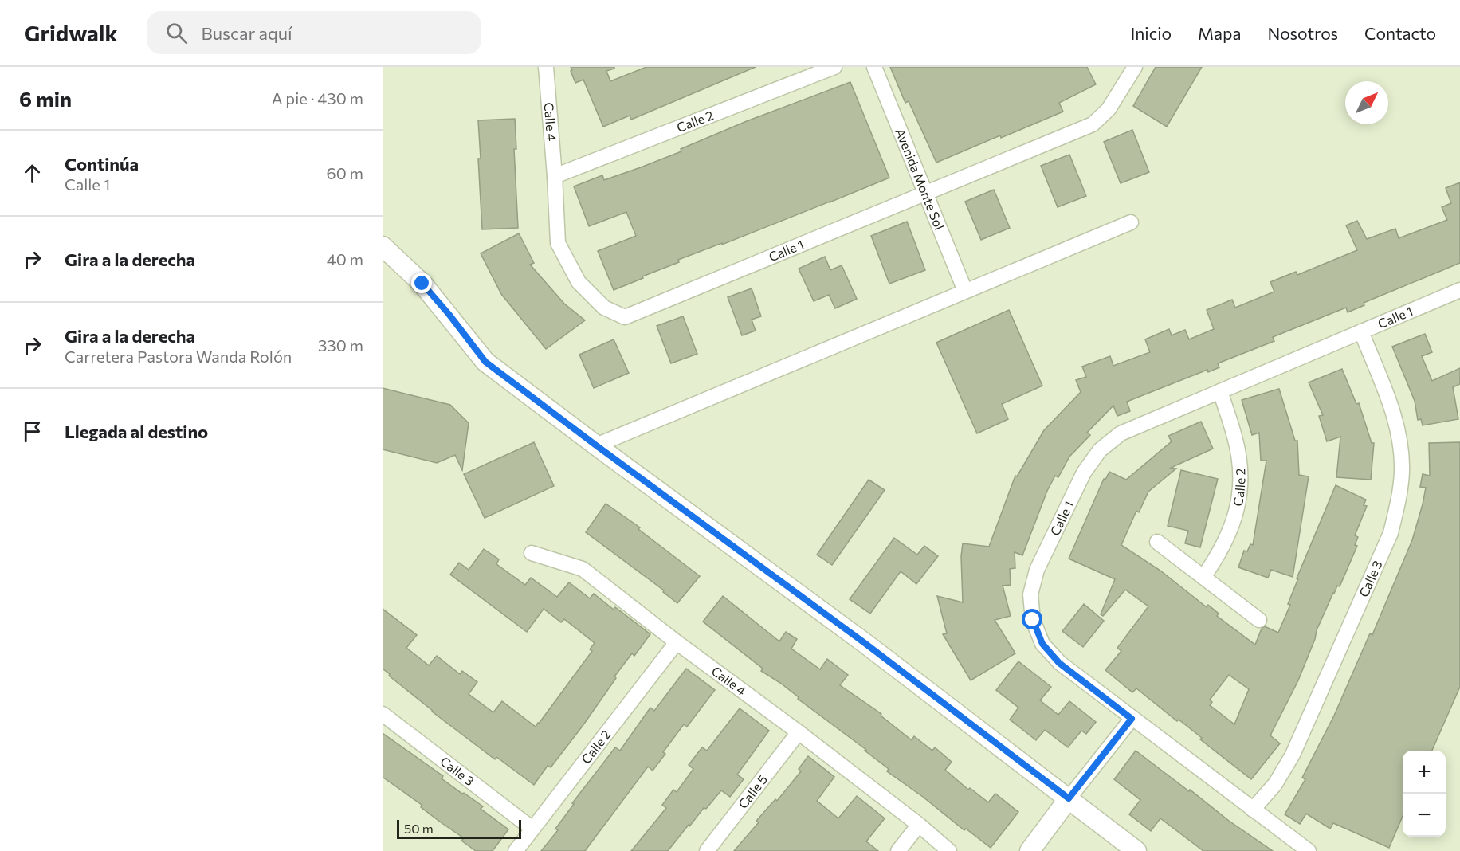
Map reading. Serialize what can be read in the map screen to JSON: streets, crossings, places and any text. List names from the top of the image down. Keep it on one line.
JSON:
{"streets":{"street":["Calle 4","Calle 2","Avenida Monte Sol","Calle 1","Calle 3","Calle 5"]},"crossings":[["Calle 4","Calle 2"],["Calle 4","Calle 1"],["Calle 4","Calle 5"],["Calle 2","Calle 1"],["Calle 2","Calle 3"],["Avenida Monte Sol","Calle 1"],["Calle 1","Calle 3"]],"scale_bar":"50 m","north":"top right","page":{"header":"Gridwalk","search":"Buscar aquí","nav":["Inicio","Mapa","Nosotros","Contacto"],"heading":["6 min","A pie · 430 m"],"list":[["Continúa","Calle 1","60 m"],["Gira a la derecha","40 m"],["Gira a la derecha","Carretera Pastora Wanda Rolón","330 m"],"Llegada al destino"],"map_buttons":["+","−"],"scale":"50 m"}}
